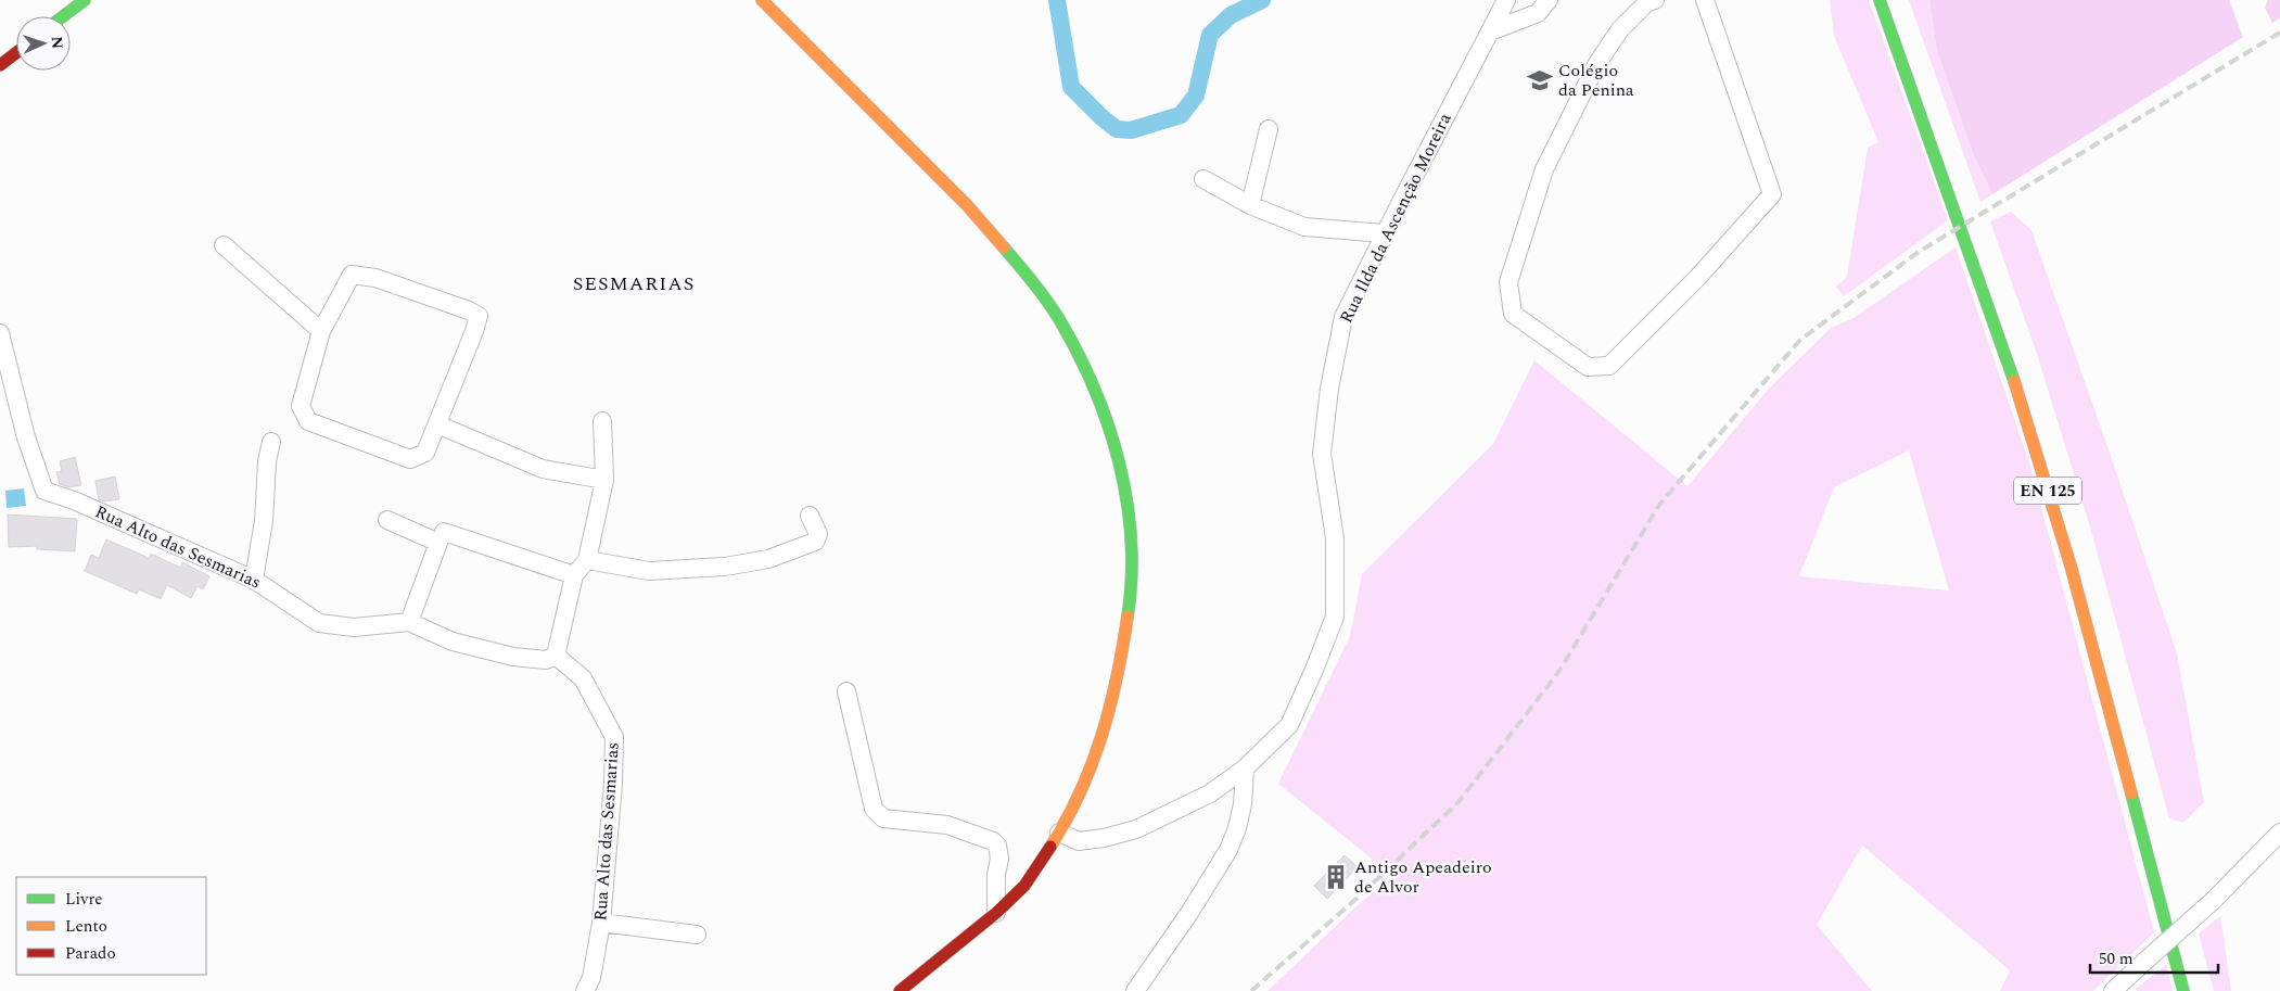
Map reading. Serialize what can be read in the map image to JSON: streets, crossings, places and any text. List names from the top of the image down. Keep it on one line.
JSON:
{"streets":{"main road":["EN 125"],"street":["Rua Ilda da Ascenção Moreira","Rua Alto das Sesmarias"]},"districts":["SESMARIAS"],"places":{"school or university":["Colégio da Penina"],"building":["Antigo Apeadeiro de Alvor"]},"legend":["Livre","Lento","Parado"],"scale_bar":"50 m","north":"right"}
